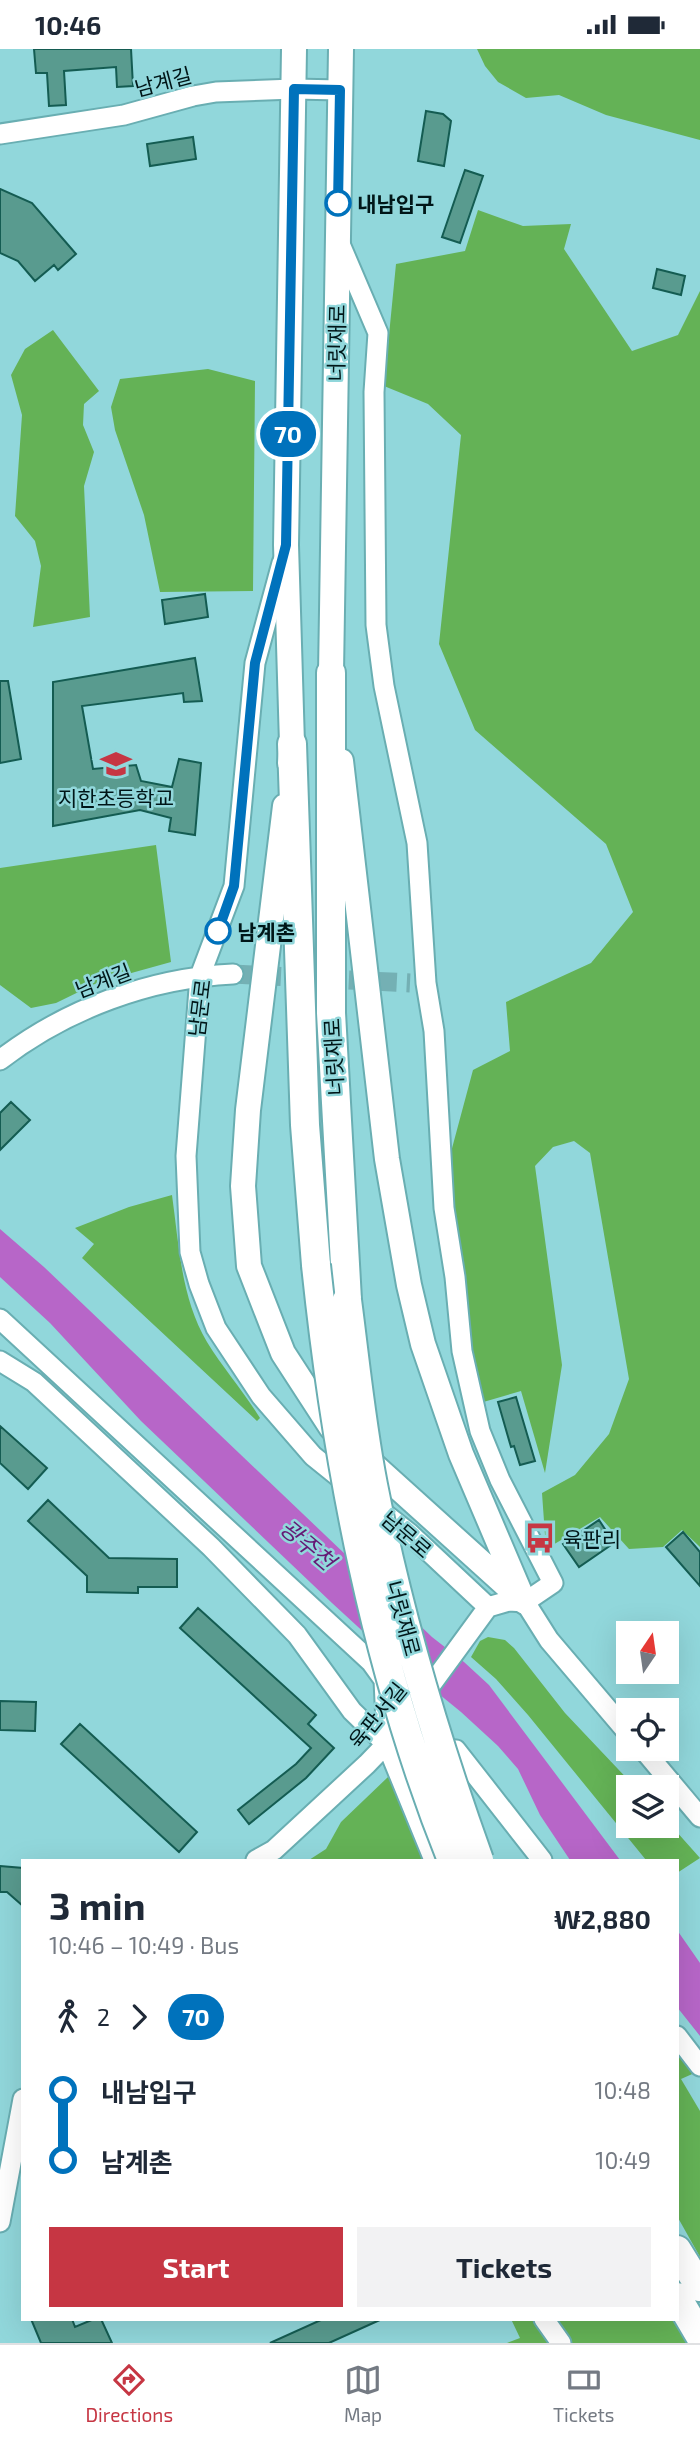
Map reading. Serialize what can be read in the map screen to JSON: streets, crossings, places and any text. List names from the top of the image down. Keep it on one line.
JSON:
{"streets":{"highway":["너릿재로"],"main road":["남문로"],"street":["남계길","육판서길"]},"crossings":[["남계길","남문로"],["너릿재로","남문로"],["남문로","육판서길"]],"water":["광주천"],"places":{"other":["내남입구","남계촌"],"school or university":["지한초등학교"],"bus stop":["육판리"]},"lines":["bus line 70"],"north":"top","page":{"status":"10:46","on_map":"70","heading":["3 min","10:46 – 10:49 · Bus","₩2,880"],"legs":["2","70"],"list":[{"name":"내남입구","value":"10:48"},{"name":"남계촌","value":"10:49"}],"buttons":["Start","Tickets"],"tabs":["Directions","Map","Tickets"]}}
